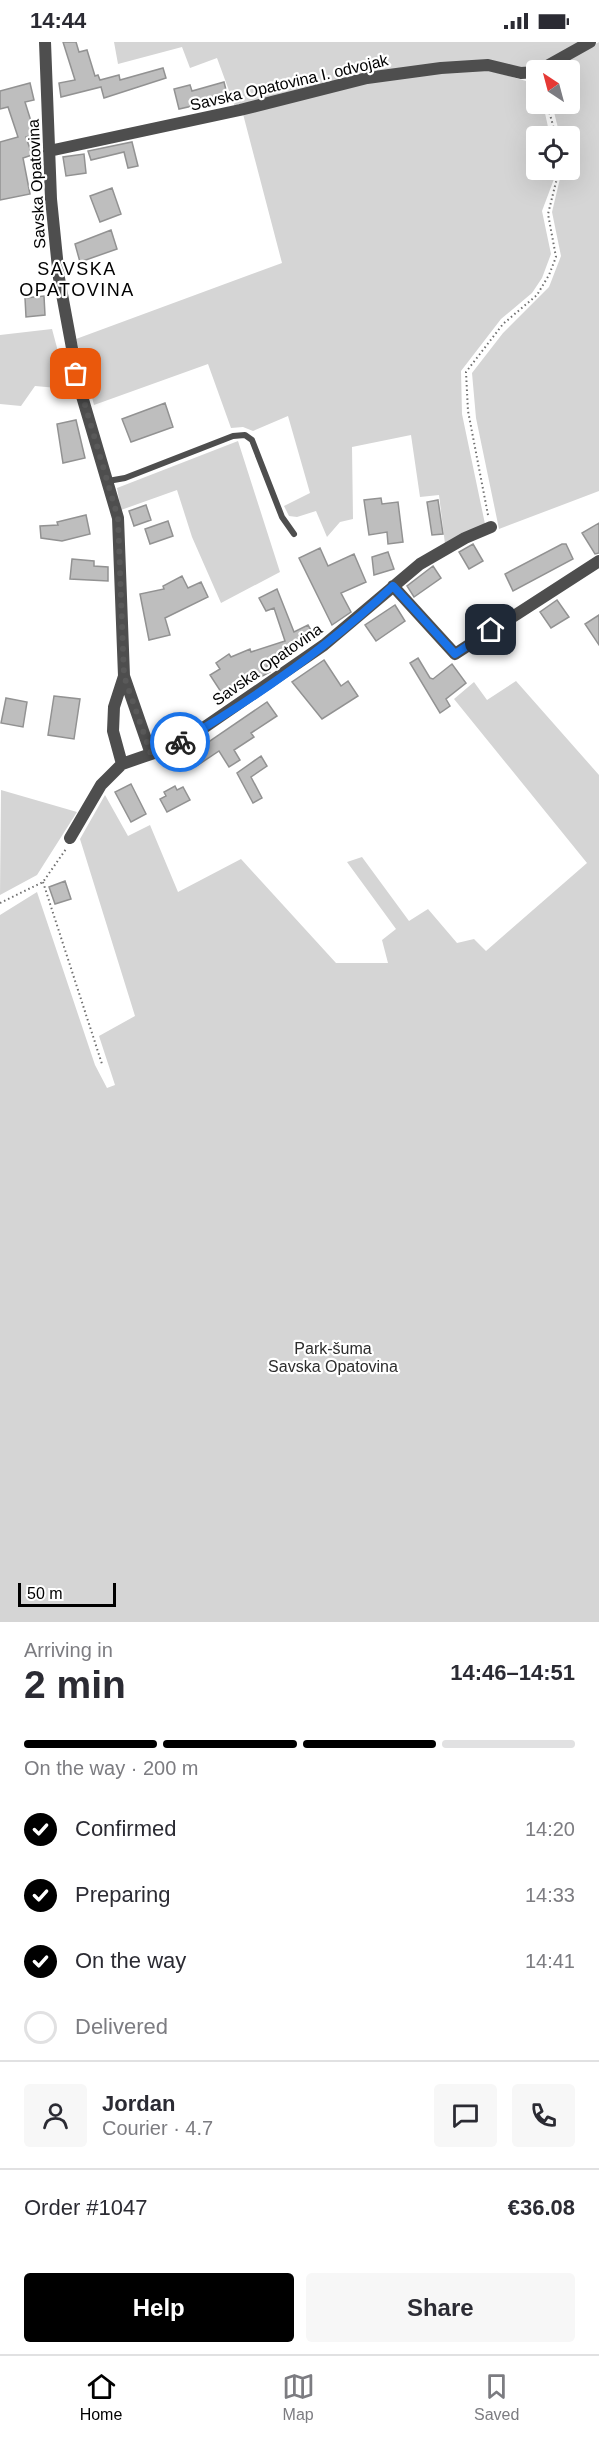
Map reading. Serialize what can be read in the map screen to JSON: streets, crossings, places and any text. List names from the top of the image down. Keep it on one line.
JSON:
{"streets":{"street":["Savska Opatovina I. odvojak","Savska Opatovina"]},"crossings":[["Savska Opatovina I. odvojak","Savska Opatovina"]],"districts":["SAVSKA OPATOVINA"],"parks":["Park-šuma Savska Opatovina"],"scale_bar":"50 m","north":"top left","page":{"status":"14:44","scale":"50 m","heading":["2 min","Arriving in","14:46–14:51"],"panel":["Jordan","Courier · 4.7","Order #1047","€36.08"],"bar":"On the way · 200 m","list":[["Confirmed","14:20"],["Preparing","14:33"],["On the way","14:41"],"Delivered"],"buttons":["Help","Share"],"tabs":["Home","Map","Saved"]}}
